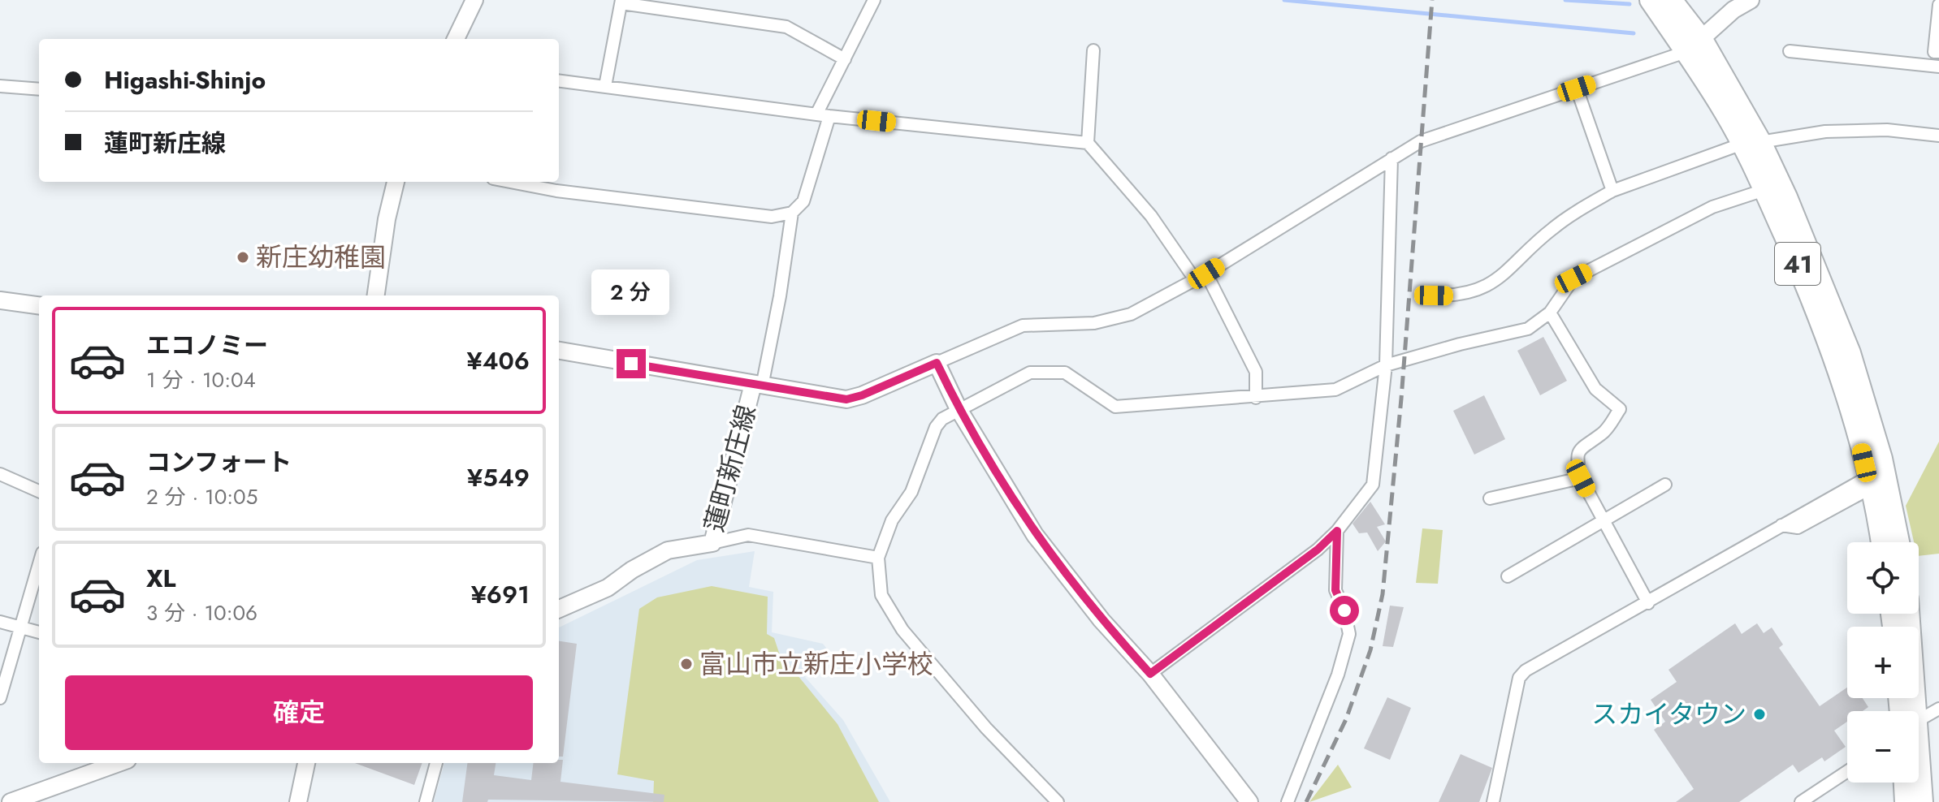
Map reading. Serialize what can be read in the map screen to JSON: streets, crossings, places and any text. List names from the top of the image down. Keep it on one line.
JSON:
{"streets":{"highway":["41"],"main road":["蓮町新庄線"]},"places":["新庄幼稚園","富山市立新庄小学校","スカイタウン"],"page":{"banner":["Higashi-Shinjo","蓮町新庄線"],"bubble":"2 分","list":[{"name":"エコノミー","note":"1 分 · 10:04","value":"¥406"},{"name":"コンフォート","note":"2 分 · 10:05","value":"¥549"},{"name":"XL","note":"3 分 · 10:06","value":"¥691"}],"map_buttons":["+","−"],"buttons":"確定"}}
